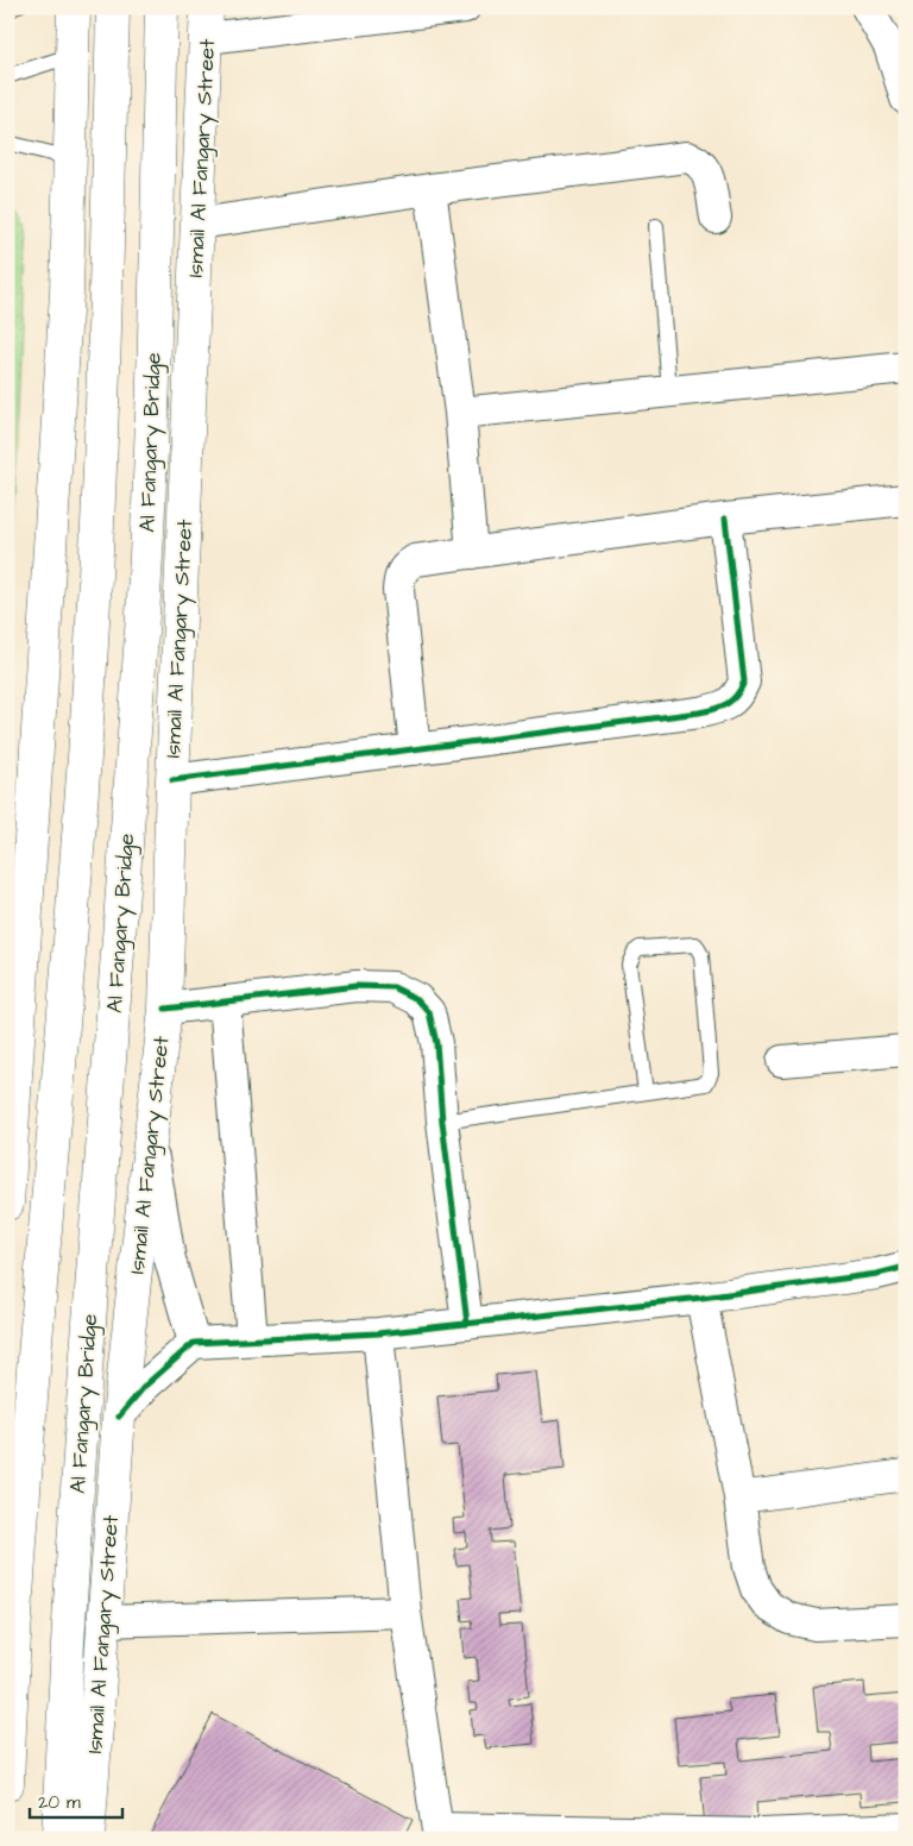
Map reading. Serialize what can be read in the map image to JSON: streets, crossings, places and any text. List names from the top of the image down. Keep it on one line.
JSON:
{"streets":{"main road":["Ismail Al Fangary Street","Al Fangary Bridge"]},"scale_bar":"20 m"}
